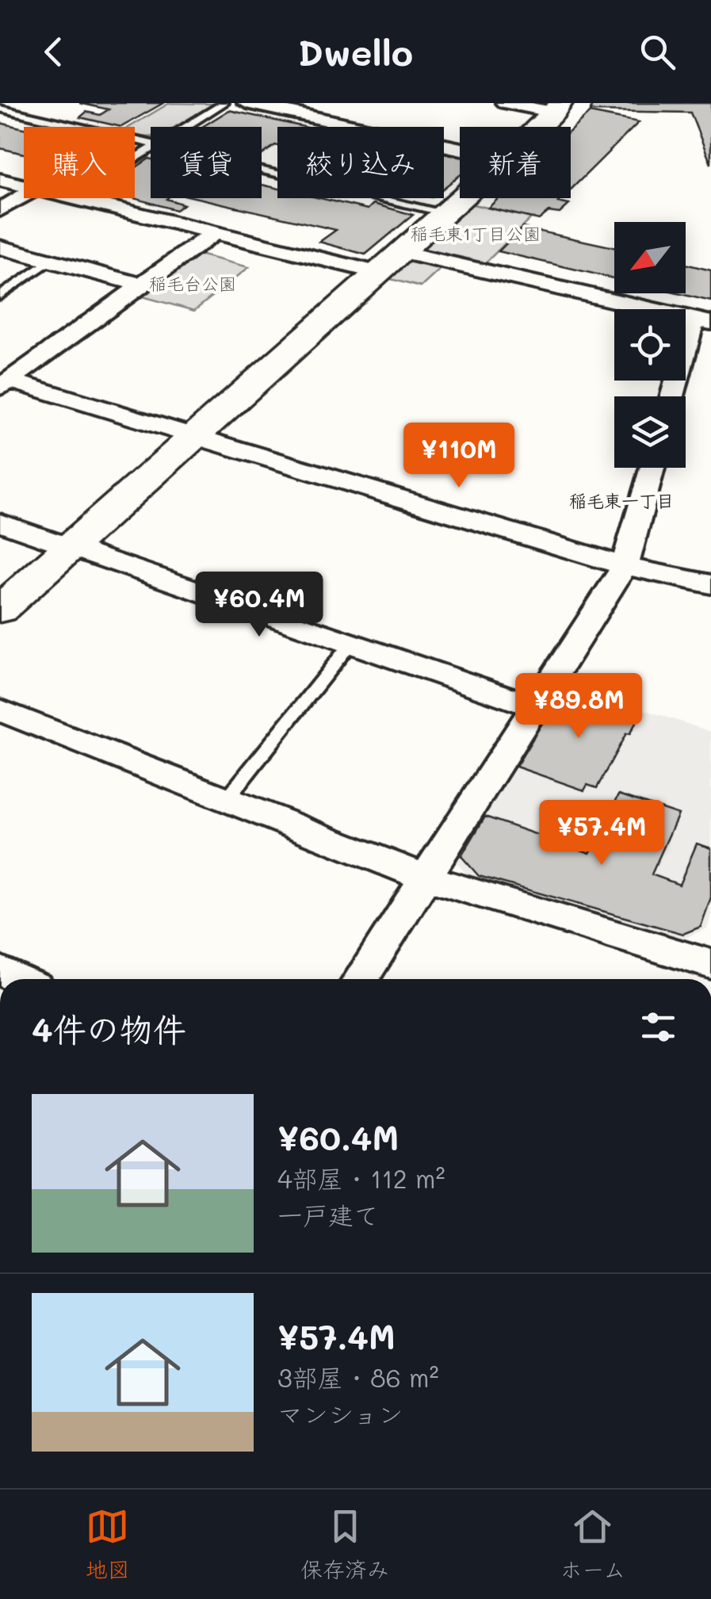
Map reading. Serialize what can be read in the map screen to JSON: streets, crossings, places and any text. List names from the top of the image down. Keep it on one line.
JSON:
{"districts":["稲毛東一丁目"],"parks":["稲毛東1丁目公園","稲毛台公園"],"north":"bottom left","page":{"header":"Dwello","chip":["購入","賃貸","絞り込み","新着"],"price":["¥110M","¥60.4M","¥89.8M","¥57.4M"],"heading":"4件の物件","list":[{"name":"¥60.4M","note":"4部屋 · 112 m² · 一戸建て"},{"name":"¥57.4M","note":"3部屋 · 86 m² · マンション"}],"tabs":["地図","保存済み","ホーム"]}}
